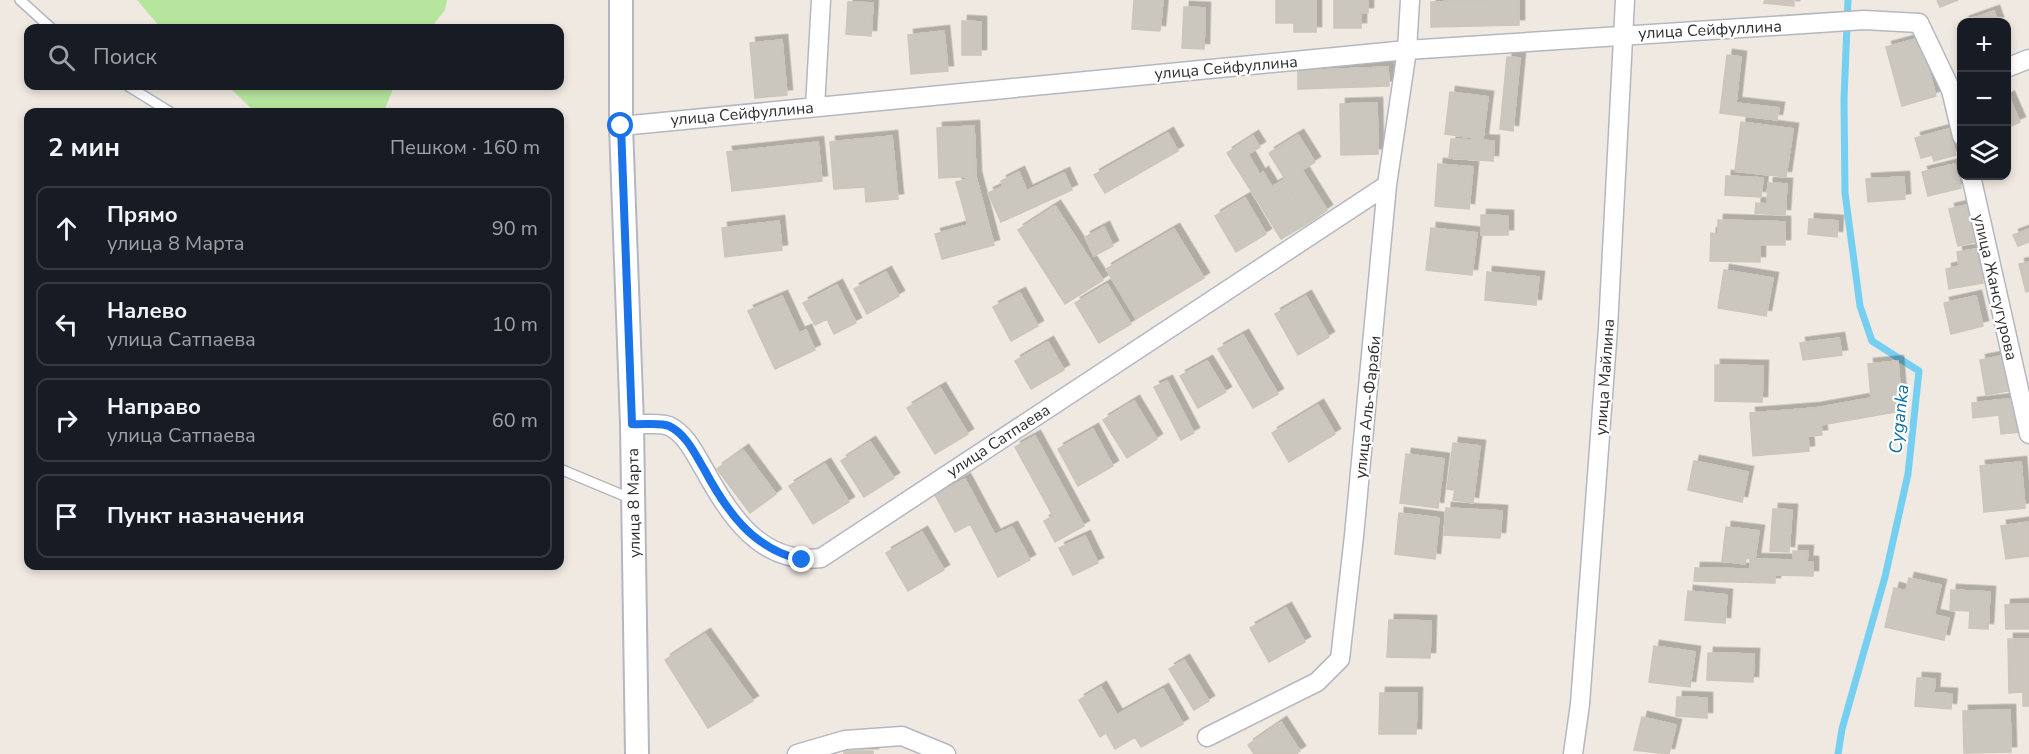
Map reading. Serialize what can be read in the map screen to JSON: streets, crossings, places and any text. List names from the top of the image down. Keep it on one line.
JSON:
{"streets":{"street":["улица Сейфуллина","улица Жансугурова","улица Майлина","улица Аль-Фараби","улица Сатпаева","улица 8 Марта"]},"crossings":[["улица Сейфуллина","улица Майлина"],["улица Сейфуллина","улица Аль-Фараби"],["улица Сейфуллина","улица 8 Марта"],["улица Аль-Фараби","улица Сатпаева"],["улица Сатпаева","улица 8 Марта"]],"water":["Cyganka"],"page":{"map_buttons":["+","−"],"search":"Поиск","heading":["2 мин","Пешком · 160 m"],"list":[["Прямо","улица 8 Марта","90 m"],["Налево","улица Сатпаева","10 m"],["Направо","улица Сатпаева","60 m"],"Пункт назначения"]}}
